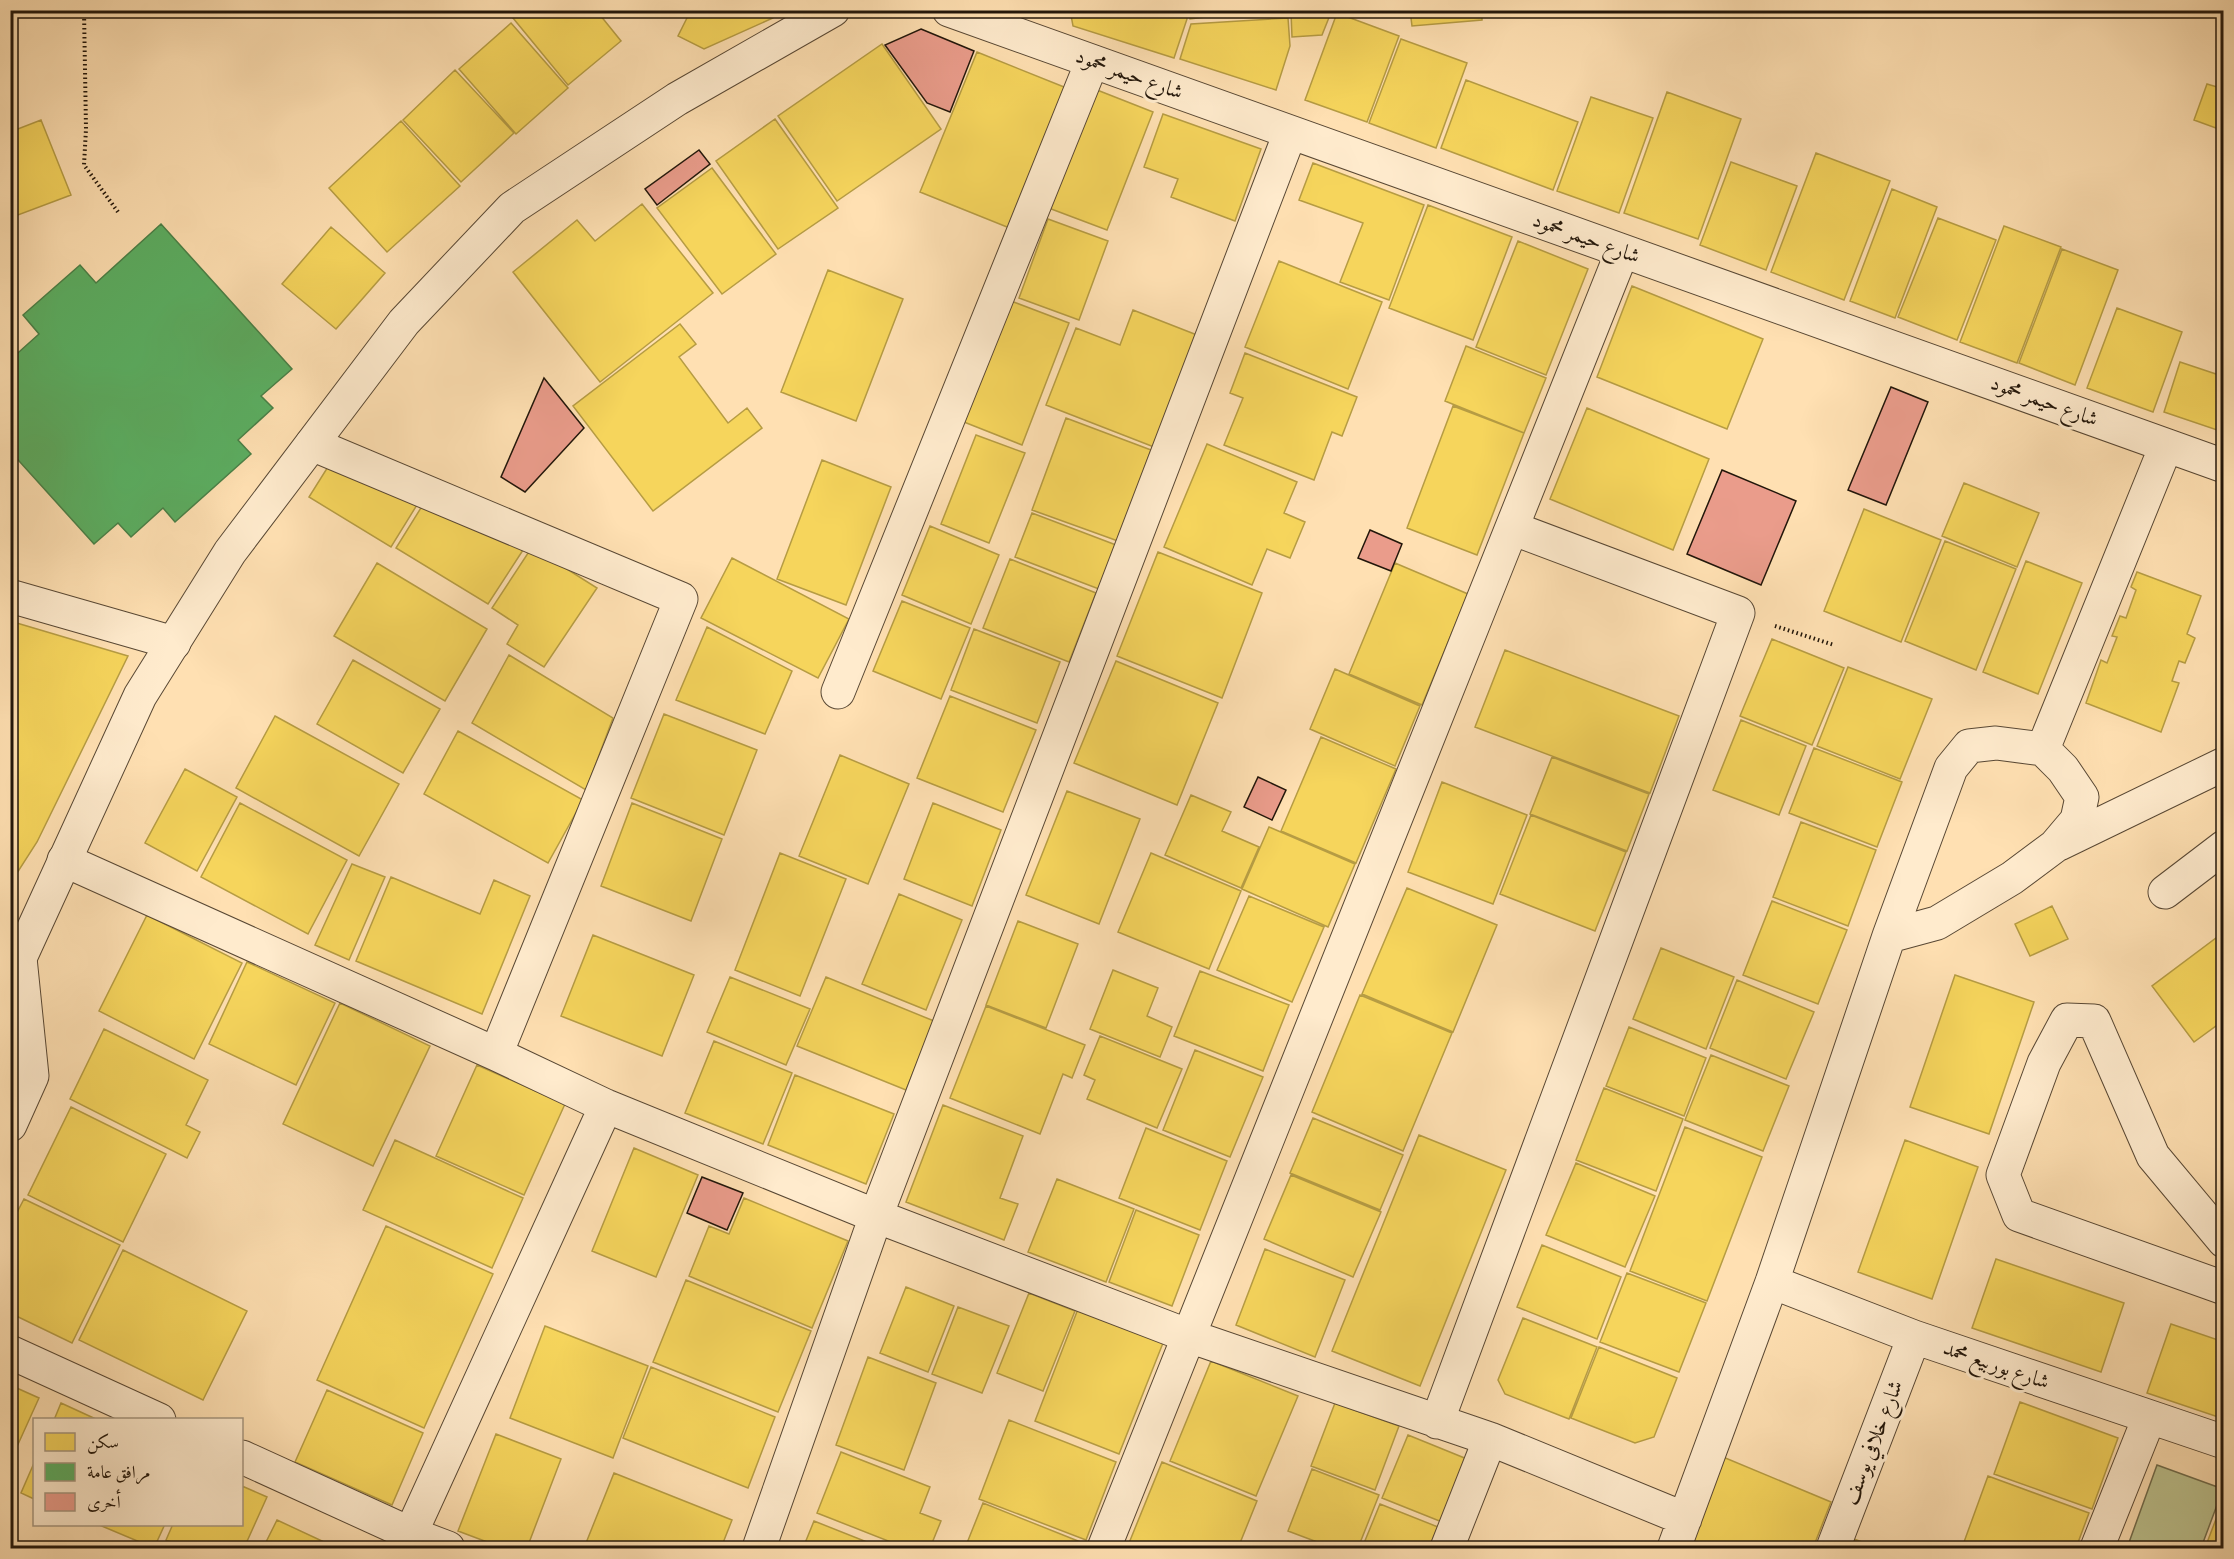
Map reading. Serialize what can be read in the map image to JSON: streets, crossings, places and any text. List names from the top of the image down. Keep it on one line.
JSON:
{"streets":{"street":["شارع حيمر محمود","شارع بوربيع محمد","شارع خلافي يوسف"]},"crossings":[["شارع بوربيع محمد","شارع خلافي يوسف"]],"legend":["سكن","مرافق عامة","أخرى"]}
